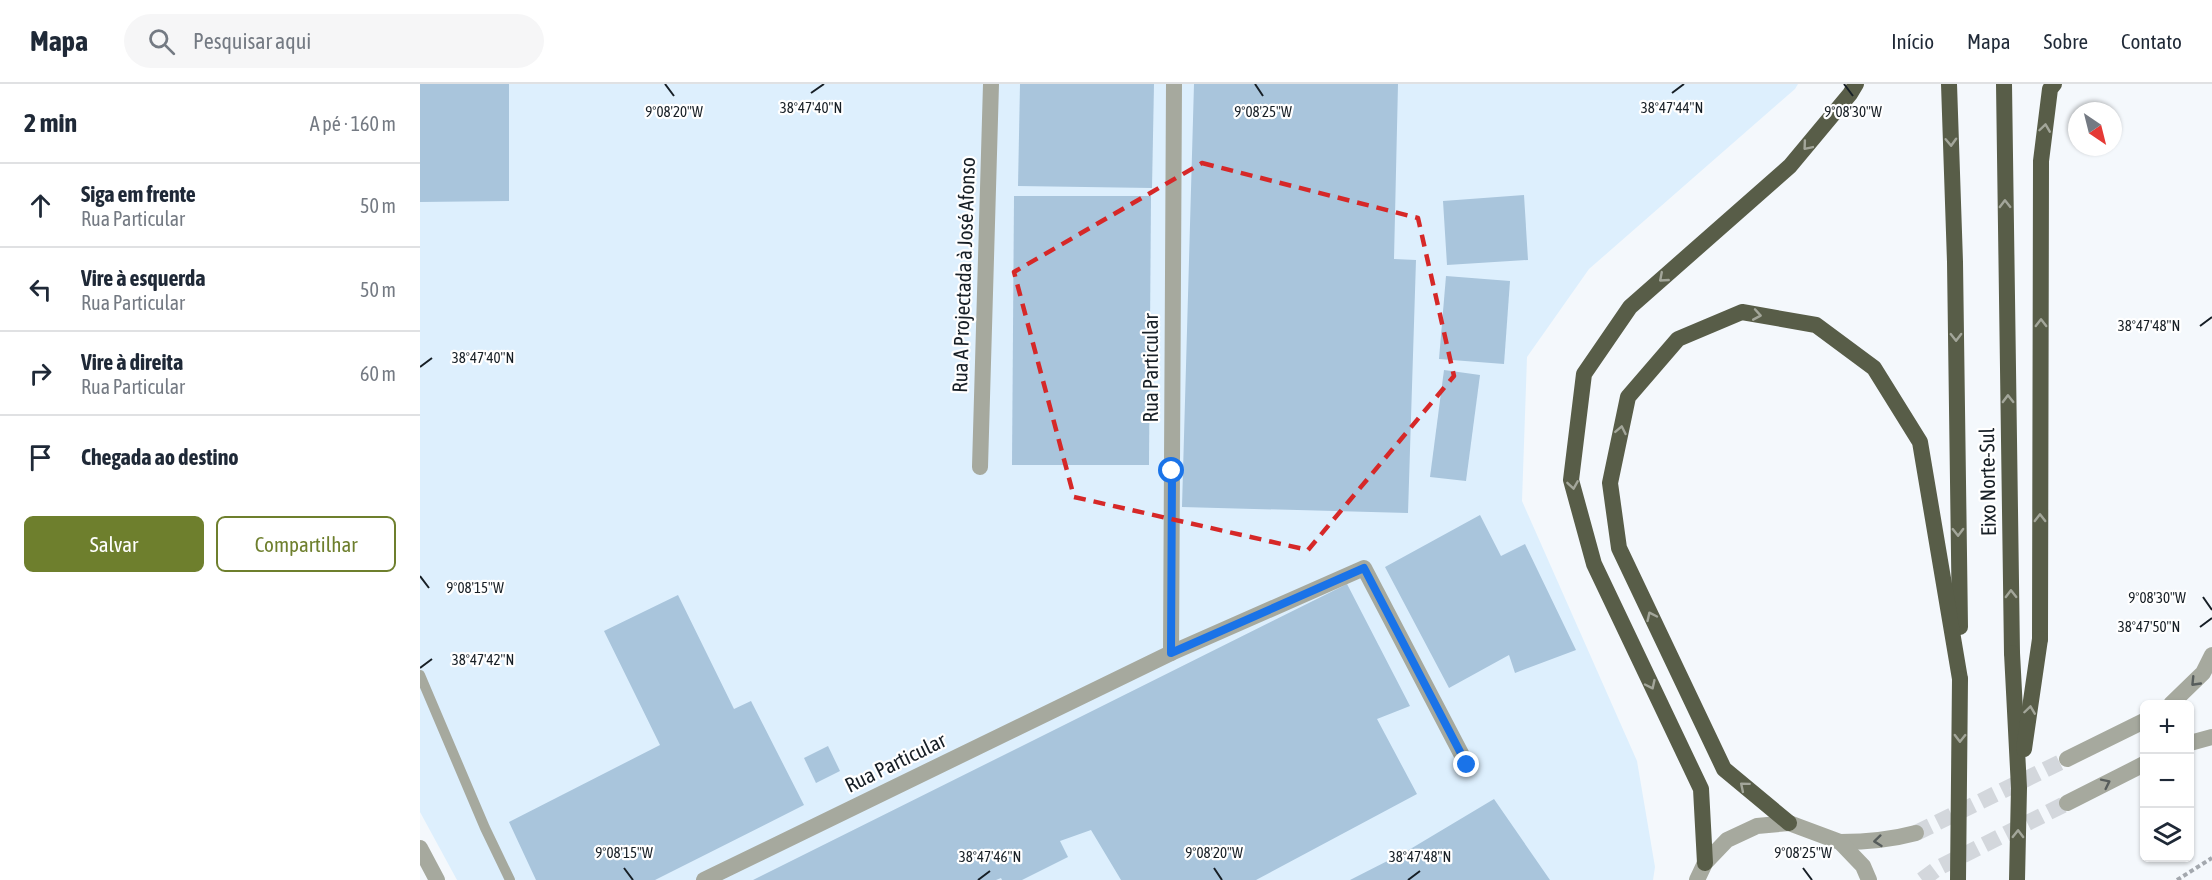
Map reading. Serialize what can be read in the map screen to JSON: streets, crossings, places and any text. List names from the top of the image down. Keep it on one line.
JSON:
{"streets":{"highway":["Eixo Norte-Sul"],"street":["Rua A Projectada à José Afonso","Rua Particular"]},"north":"bottom right","page":{"header":"Mapa","search":"Pesquisar aqui","nav":["Início","Mapa","Sobre","Contato"],"heading":["2 min","A pé · 160 m"],"list":[["Siga em frente","Rua Particular","50 m"],["Vire à esquerda","Rua Particular","50 m"],["Vire à direita","Rua Particular","60 m"],"Chegada ao destino"],"buttons":["Salvar","Compartilhar"],"map_buttons":["+","−"]},"coordinates":["38°47'40\"N","38°47'44\"N","9°08'20\"W","9°08'25\"W","9°08'30\"W","38°47'48\"N","9°08'15\"W","38°47'50\"N","38°47'42\"N","38°47'46\"N"]}
